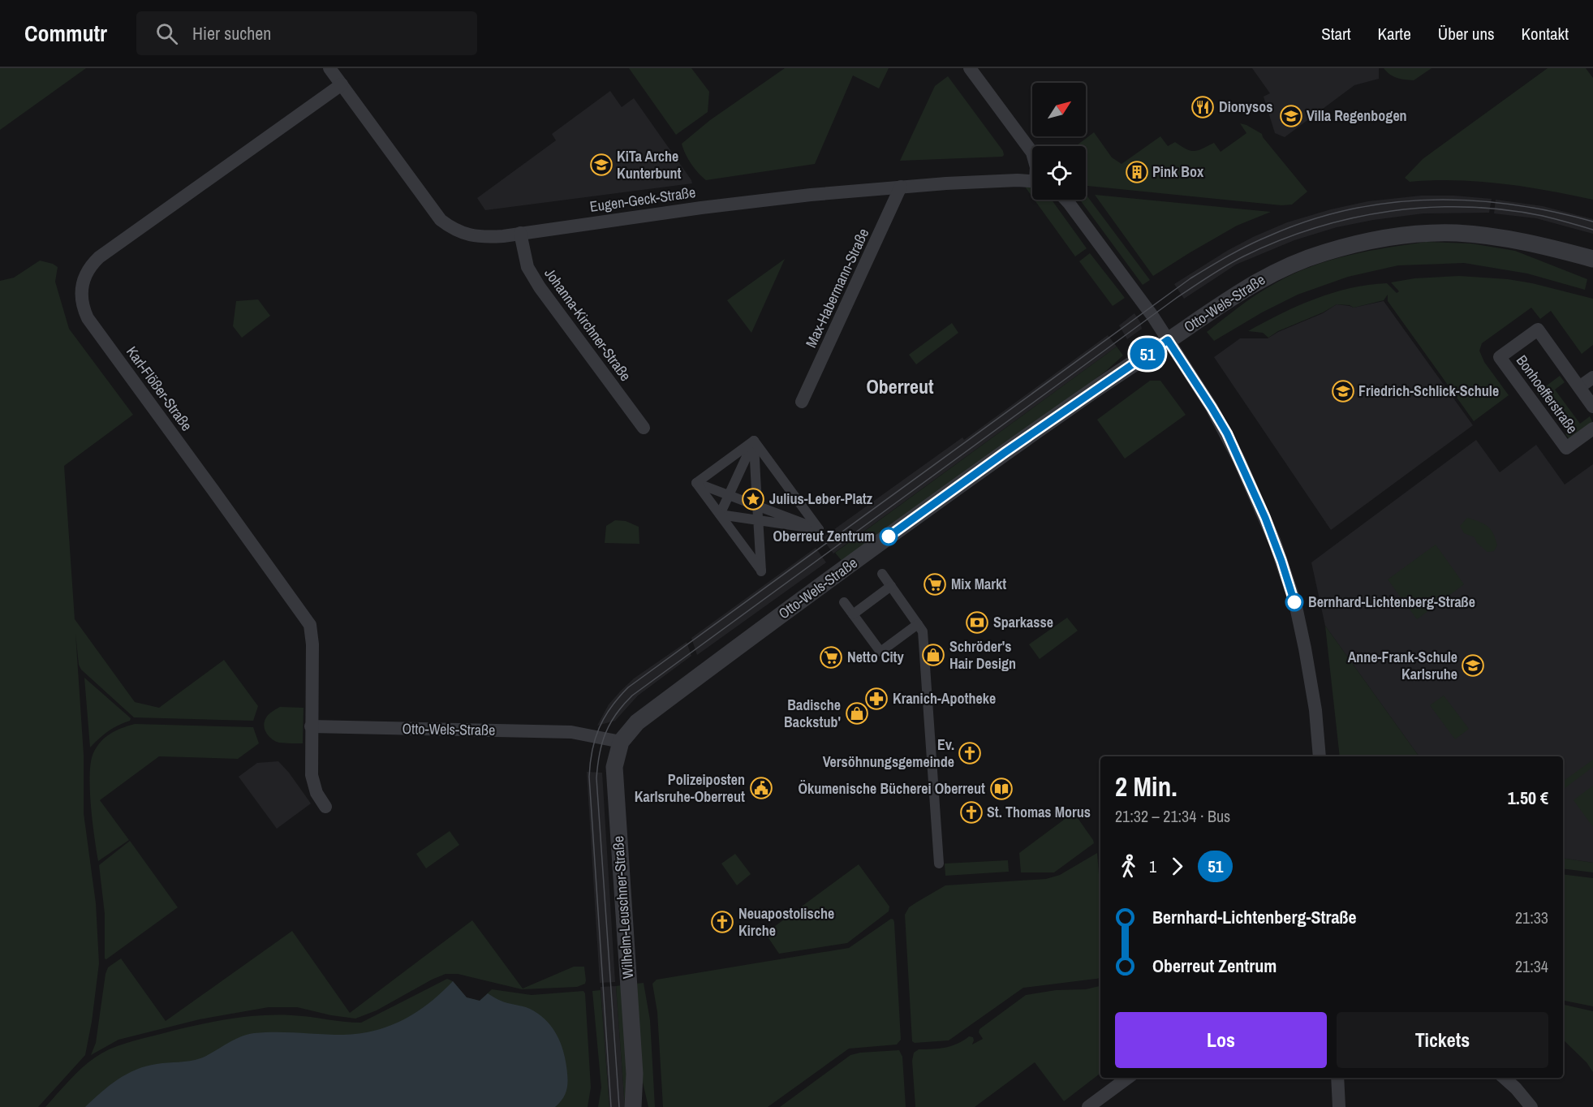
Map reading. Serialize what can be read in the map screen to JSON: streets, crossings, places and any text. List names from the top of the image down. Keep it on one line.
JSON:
{"streets":{"street":["Eugen-Geck-Straße","Max-Habermann-Straße","Otto-Wels-Straße","Johanna-Kirchner-Straße","Karl-Flößer-Straße","Bonhoefferstraße","Wilhelm-Leuschner-Straße"]},"crossings":[["Eugen-Geck-Straße","Max-Habermann-Straße"],["Eugen-Geck-Straße","Johanna-Kirchner-Straße"],["Eugen-Geck-Straße","Karl-Flößer-Straße"],["Otto-Wels-Straße","Karl-Flößer-Straße"],["Otto-Wels-Straße","Wilhelm-Leuschner-Straße"]],"districts":["Oberreut"],"places":{"restaurant":["Dionysos"],"school or university":["Villa Regenbogen","KiTa Arche Kunterbunt","Friedrich-Schlick-Schule","Anne-Frank-Schule Karlsruhe"],"building":["Pink Box"],"place":["Julius-Leber-Platz"],"other":["Oberreut Zentrum","Bernhard-Lichtenberg-Straße"],"supermarket":["Mix Markt","Netto City"],"bank":["Sparkasse"],"shop":["Schröder's Hair Design","Badische Backstub'"],"pharmacy":["Kranich-Apotheke"],"church":["Ev. Versöhnungsgemeinde","St. Thomas Morus","Neuapostolische Kirche"],"public building":["Polizeiposten Karlsruhe-Oberreut"],"library":["Ökumenische Bücherei Oberreut"]},"lines":["bus line 51"],"north":"top right","page":{"header":"Commutr","search":"Hier suchen","nav":["Start","Karte","Über uns","Kontakt"],"on_map":"51","heading":["2 Min.","21:32 – 21:34 · Bus","1.50 €"],"legs":["1","51"],"list":[{"name":"Bernhard-Lichtenberg-Straße","value":"21:33"},{"name":"Oberreut Zentrum","value":"21:34"}],"buttons":["Los","Tickets"]}}
